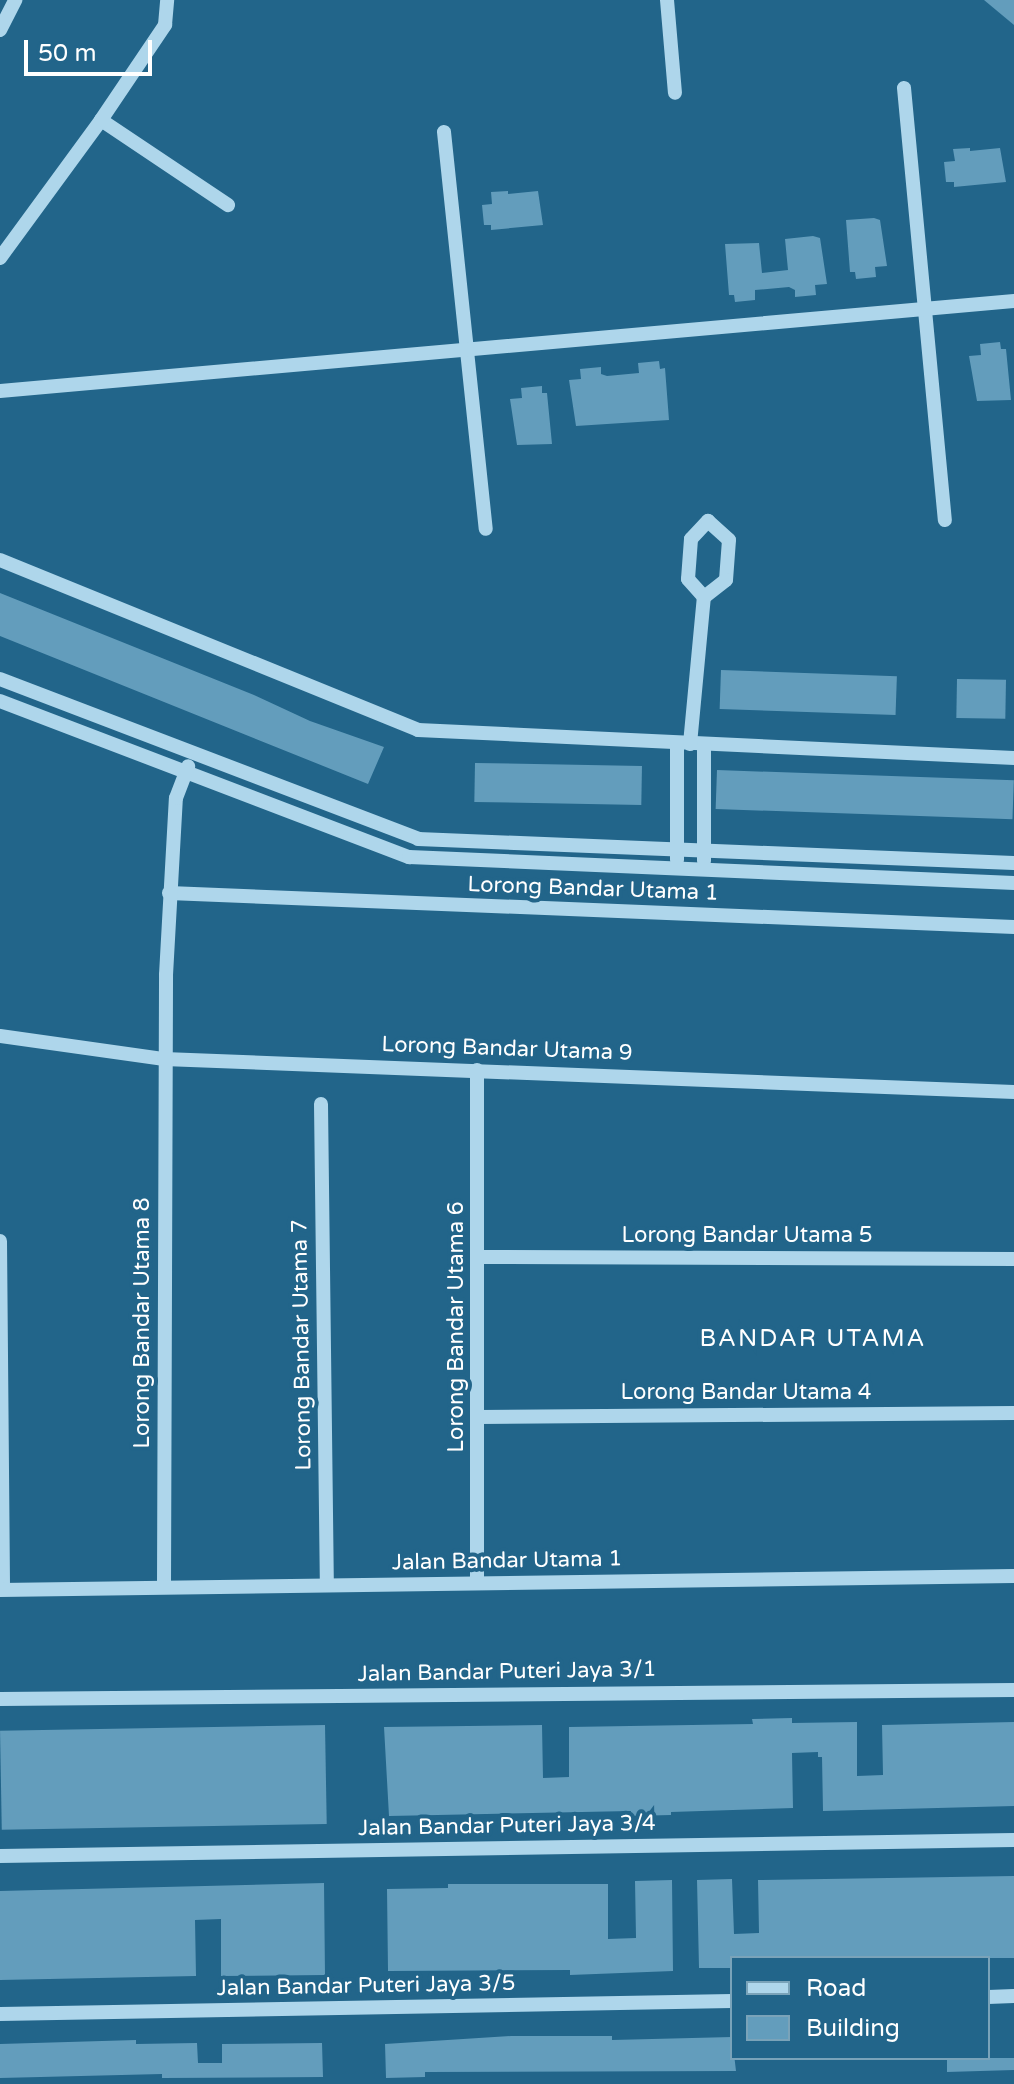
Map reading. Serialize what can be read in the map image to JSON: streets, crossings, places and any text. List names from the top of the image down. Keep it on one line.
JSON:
{"streets":{"street":["Lorong Bandar Utama 1","Lorong Bandar Utama 9","Lorong Bandar Utama 5","Lorong Bandar Utama 8","Lorong Bandar Utama 6","Lorong Bandar Utama 7","Lorong Bandar Utama 4","Jalan Bandar Utama 1","Jalan Bandar Puteri Jaya 3/1","Jalan Bandar Puteri Jaya 3/4","Jalan Bandar Puteri Jaya 3/5"]},"crossings":[["Lorong Bandar Utama 1","Lorong Bandar Utama 8"],["Lorong Bandar Utama 9","Lorong Bandar Utama 8"],["Lorong Bandar Utama 9","Lorong Bandar Utama 6"],["Lorong Bandar Utama 5","Lorong Bandar Utama 6"],["Lorong Bandar Utama 8","Jalan Bandar Utama 1"],["Lorong Bandar Utama 6","Lorong Bandar Utama 4"],["Lorong Bandar Utama 6","Jalan Bandar Utama 1"],["Lorong Bandar Utama 7","Jalan Bandar Utama 1"]],"districts":["BANDAR UTAMA"],"legend":["Road","Building"],"scale_bar":"50 m"}
